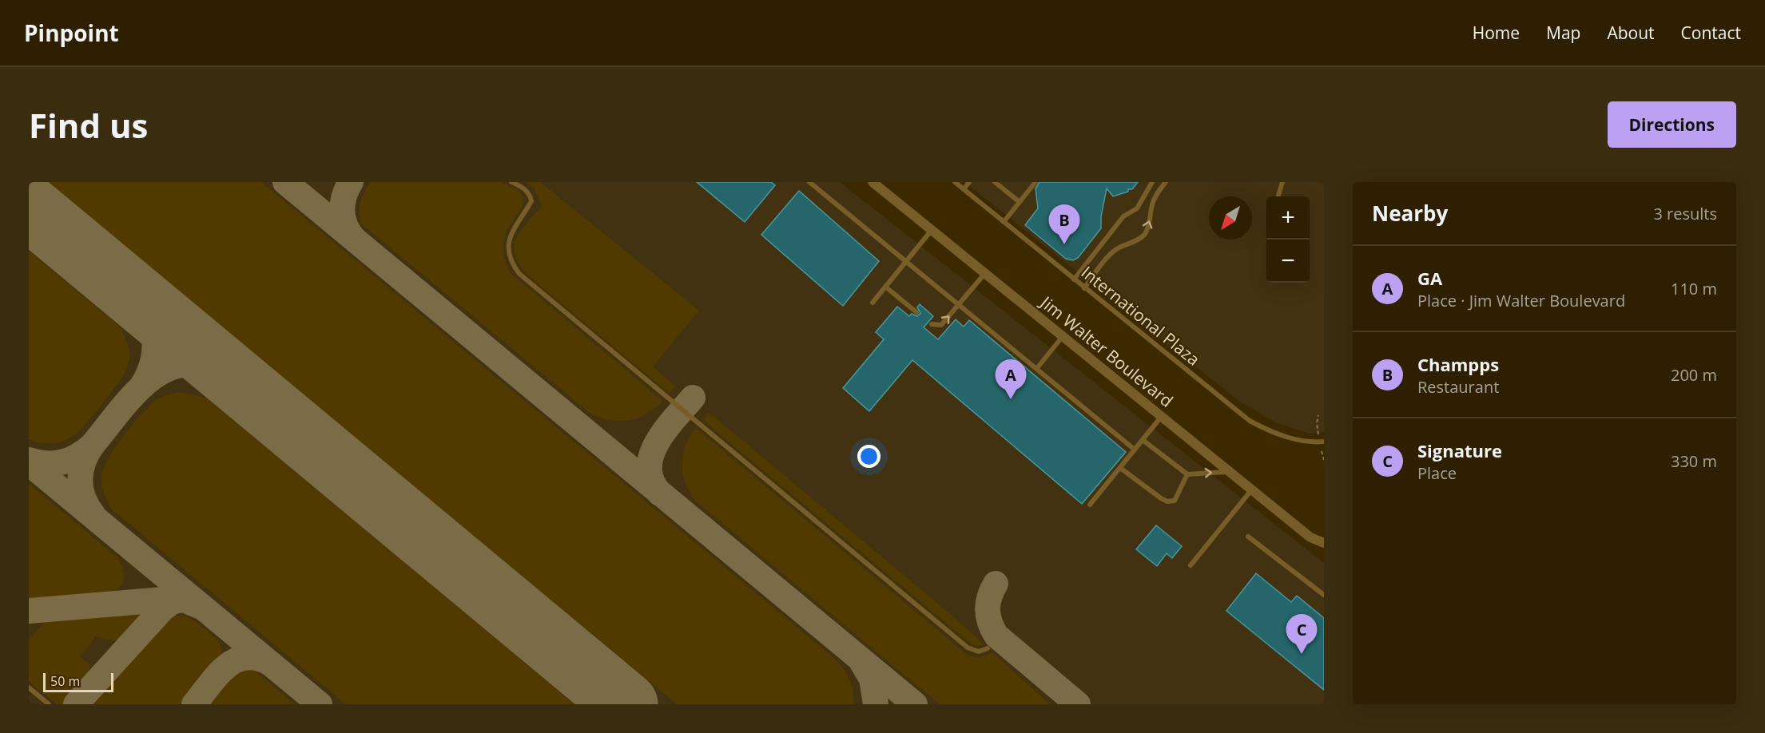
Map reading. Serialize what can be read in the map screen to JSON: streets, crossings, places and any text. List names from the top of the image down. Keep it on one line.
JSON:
{"streets":{"street":["Jim Walter Boulevard"],"lane":["International Plaza"]},"scale_bar":"50 m","north":"bottom left","page":{"header":"Pinpoint","nav":["Home","Map","About","Contact"],"buttons":"Directions","title":"Find us","heading":["Nearby","3 results"],"map_buttons":["+","−"],"pins":["B","A","C"],"list":[{"mark":"A","name":"GA","note":"Place · Jim Walter Boulevard","value":"110 m"},{"mark":"B","name":"Champps","note":"Restaurant","value":"200 m"},{"mark":"C","name":"Signature","note":"Place","value":"330 m"}],"scale":"50 m"}}
